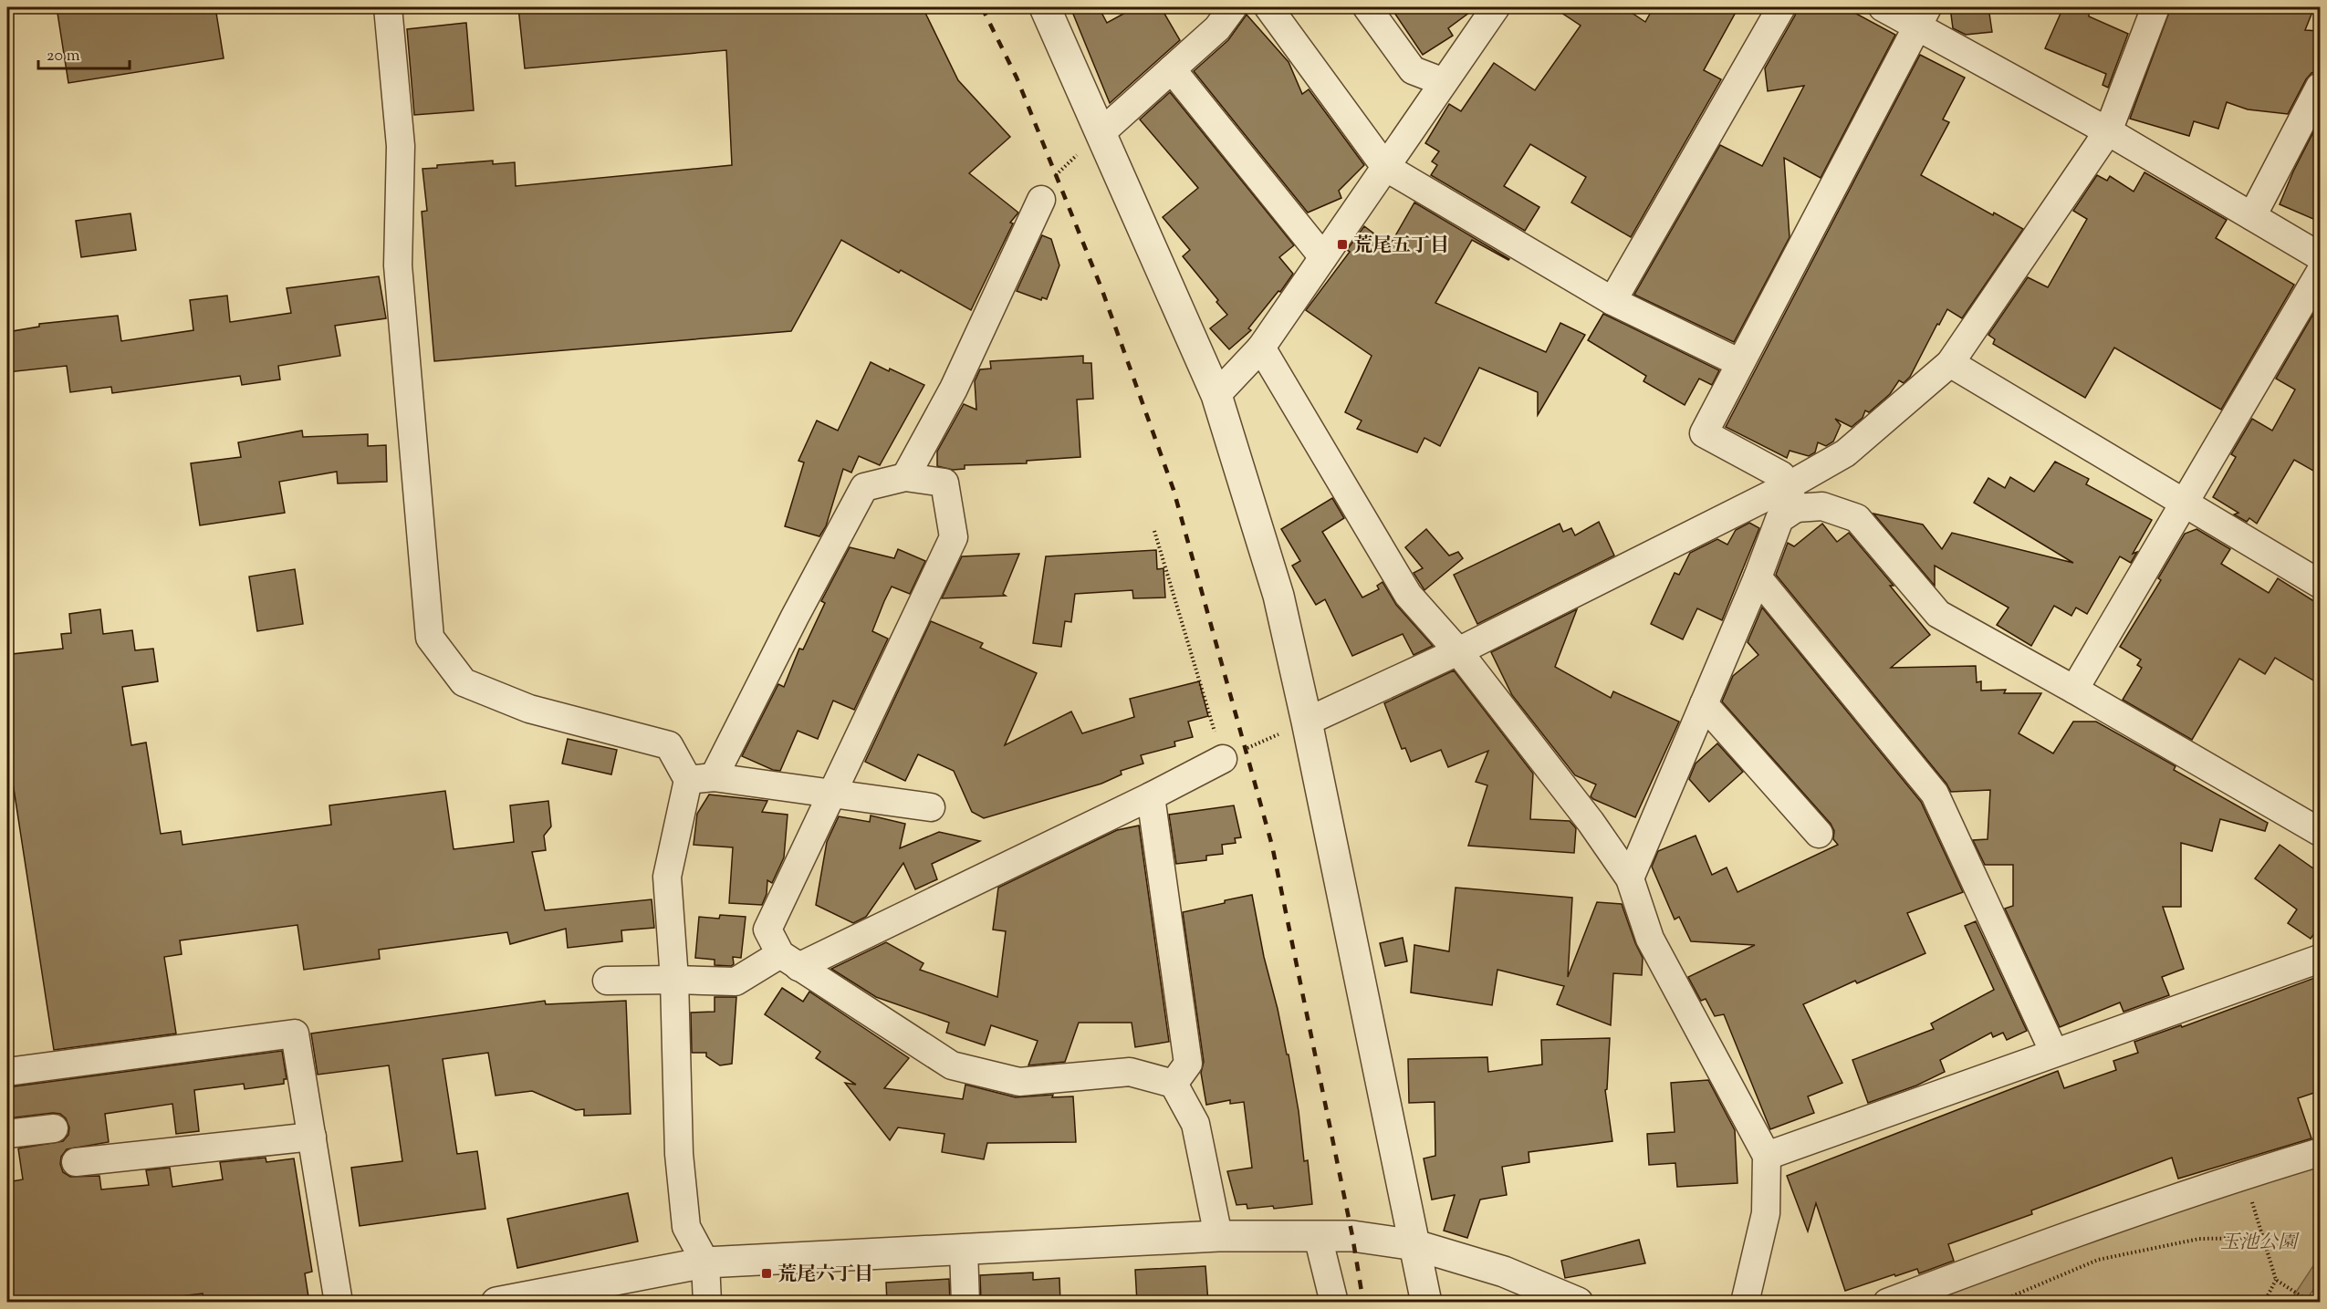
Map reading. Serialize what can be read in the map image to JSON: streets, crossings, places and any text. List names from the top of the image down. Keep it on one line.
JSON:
{"parks":["玉池公園"],"places":{"transit":["荒尾五丁目","荒尾六丁目"]},"scale_bar":"20 m"}
